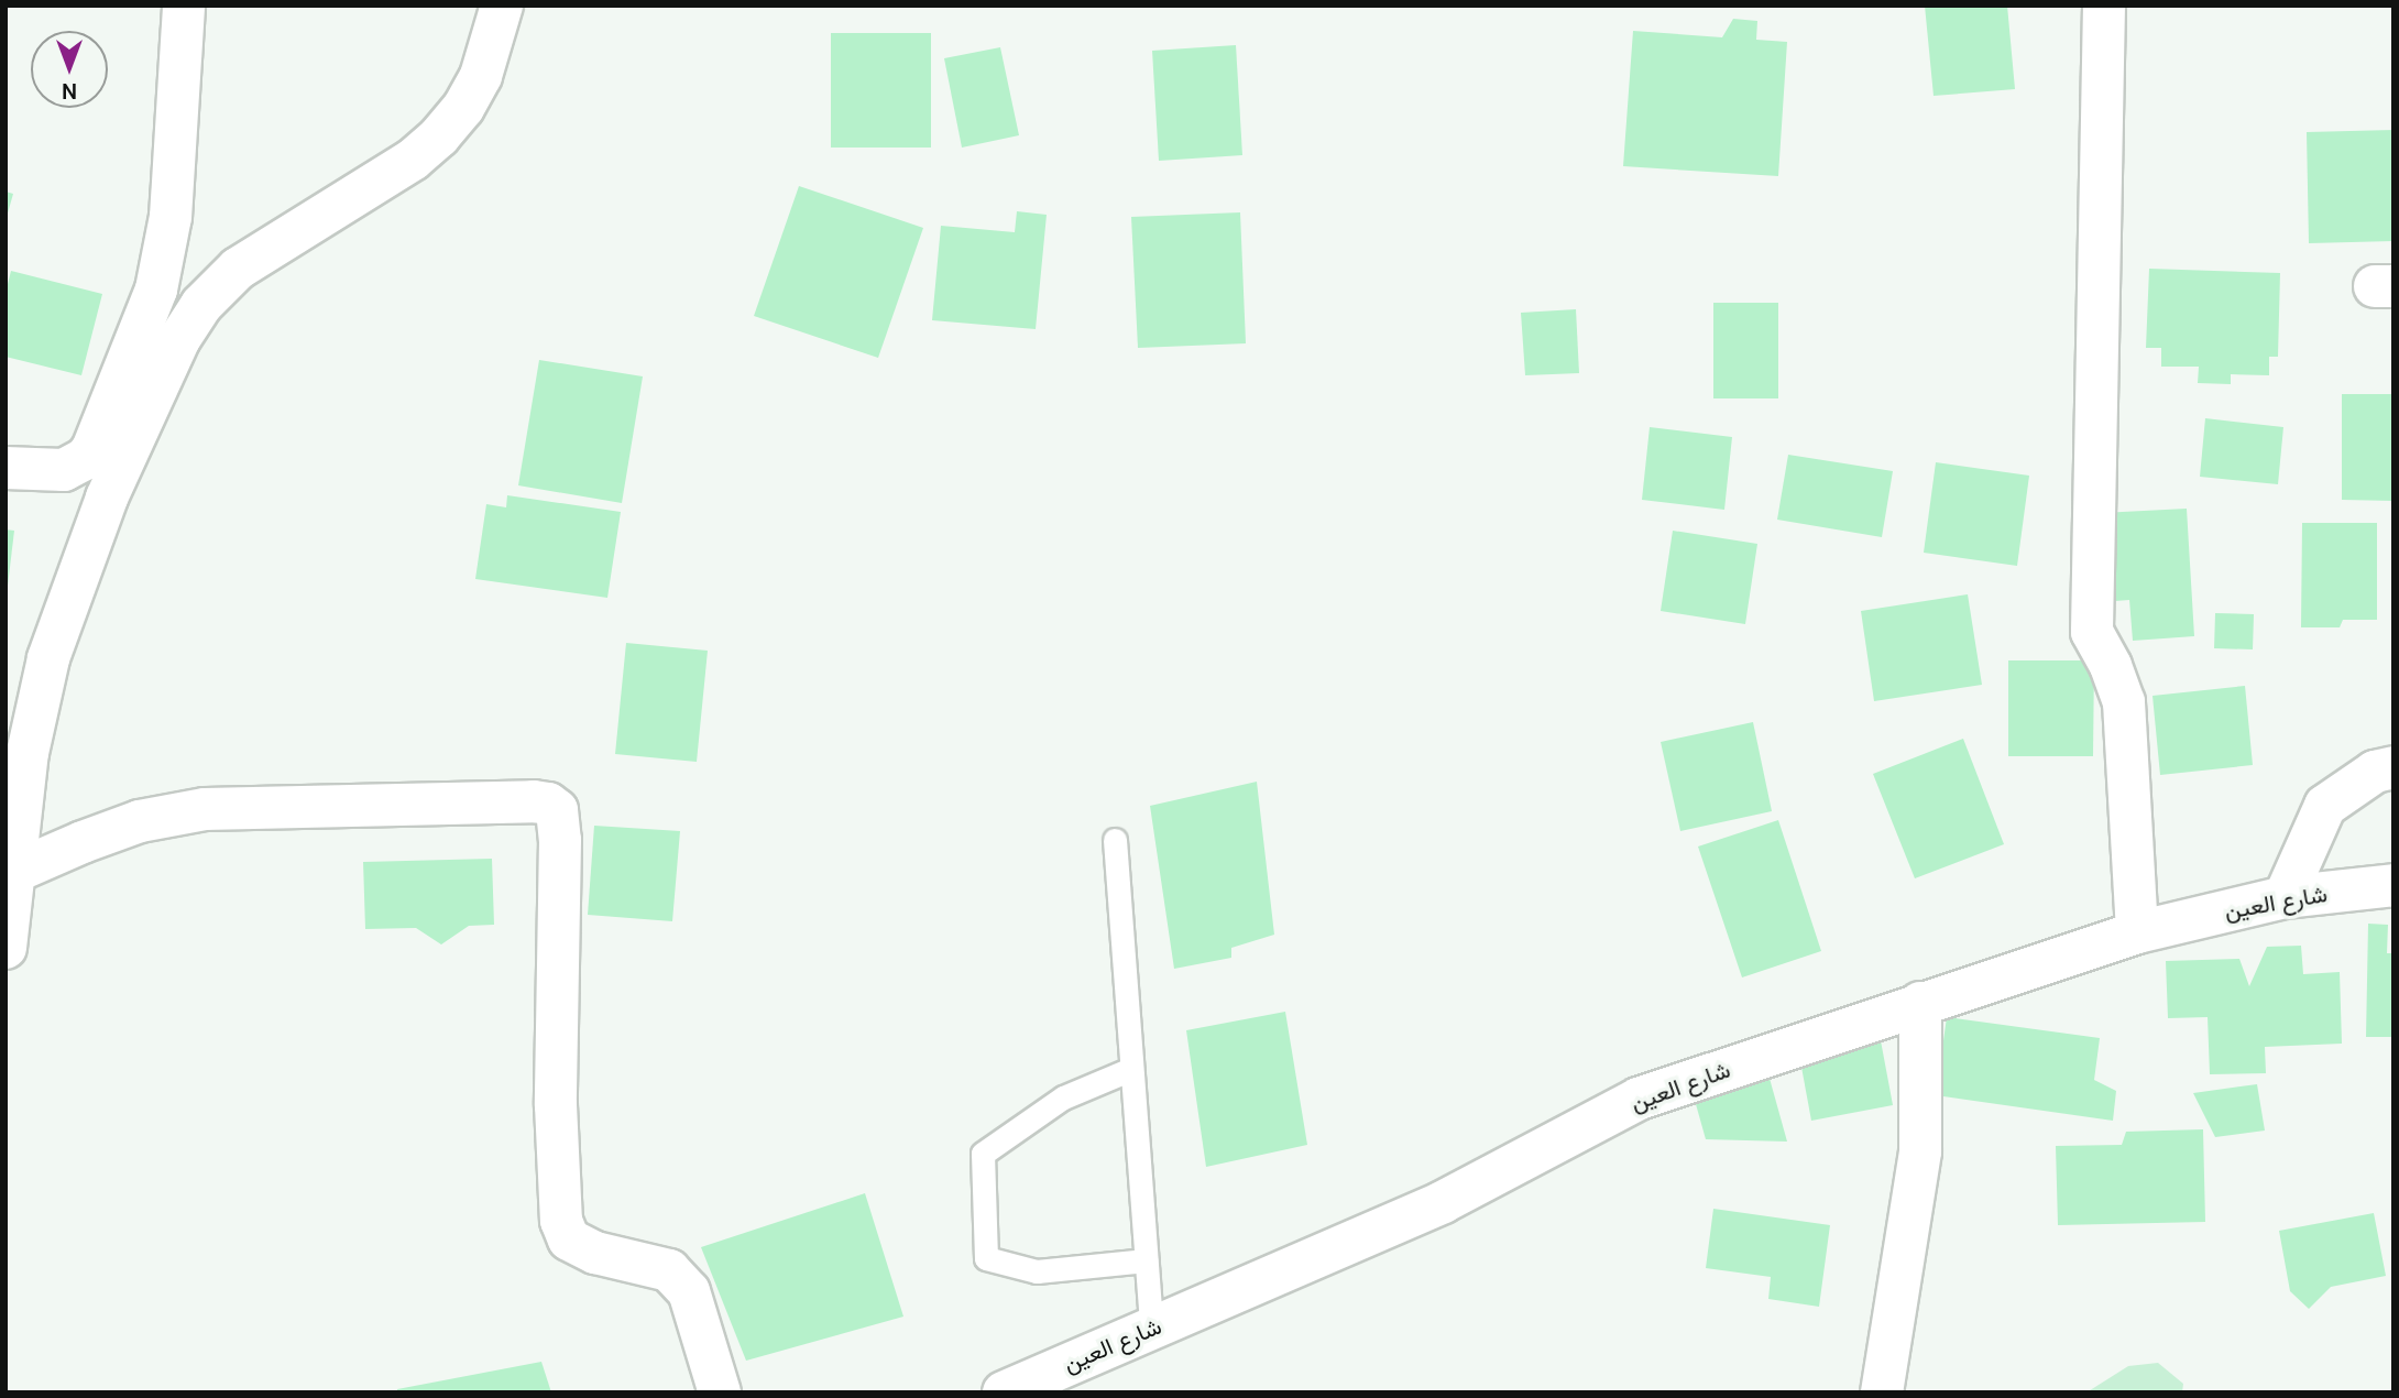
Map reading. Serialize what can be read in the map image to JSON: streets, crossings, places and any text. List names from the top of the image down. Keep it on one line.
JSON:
{"streets":{"street":["شارع العين"]},"north":"bottom"}
